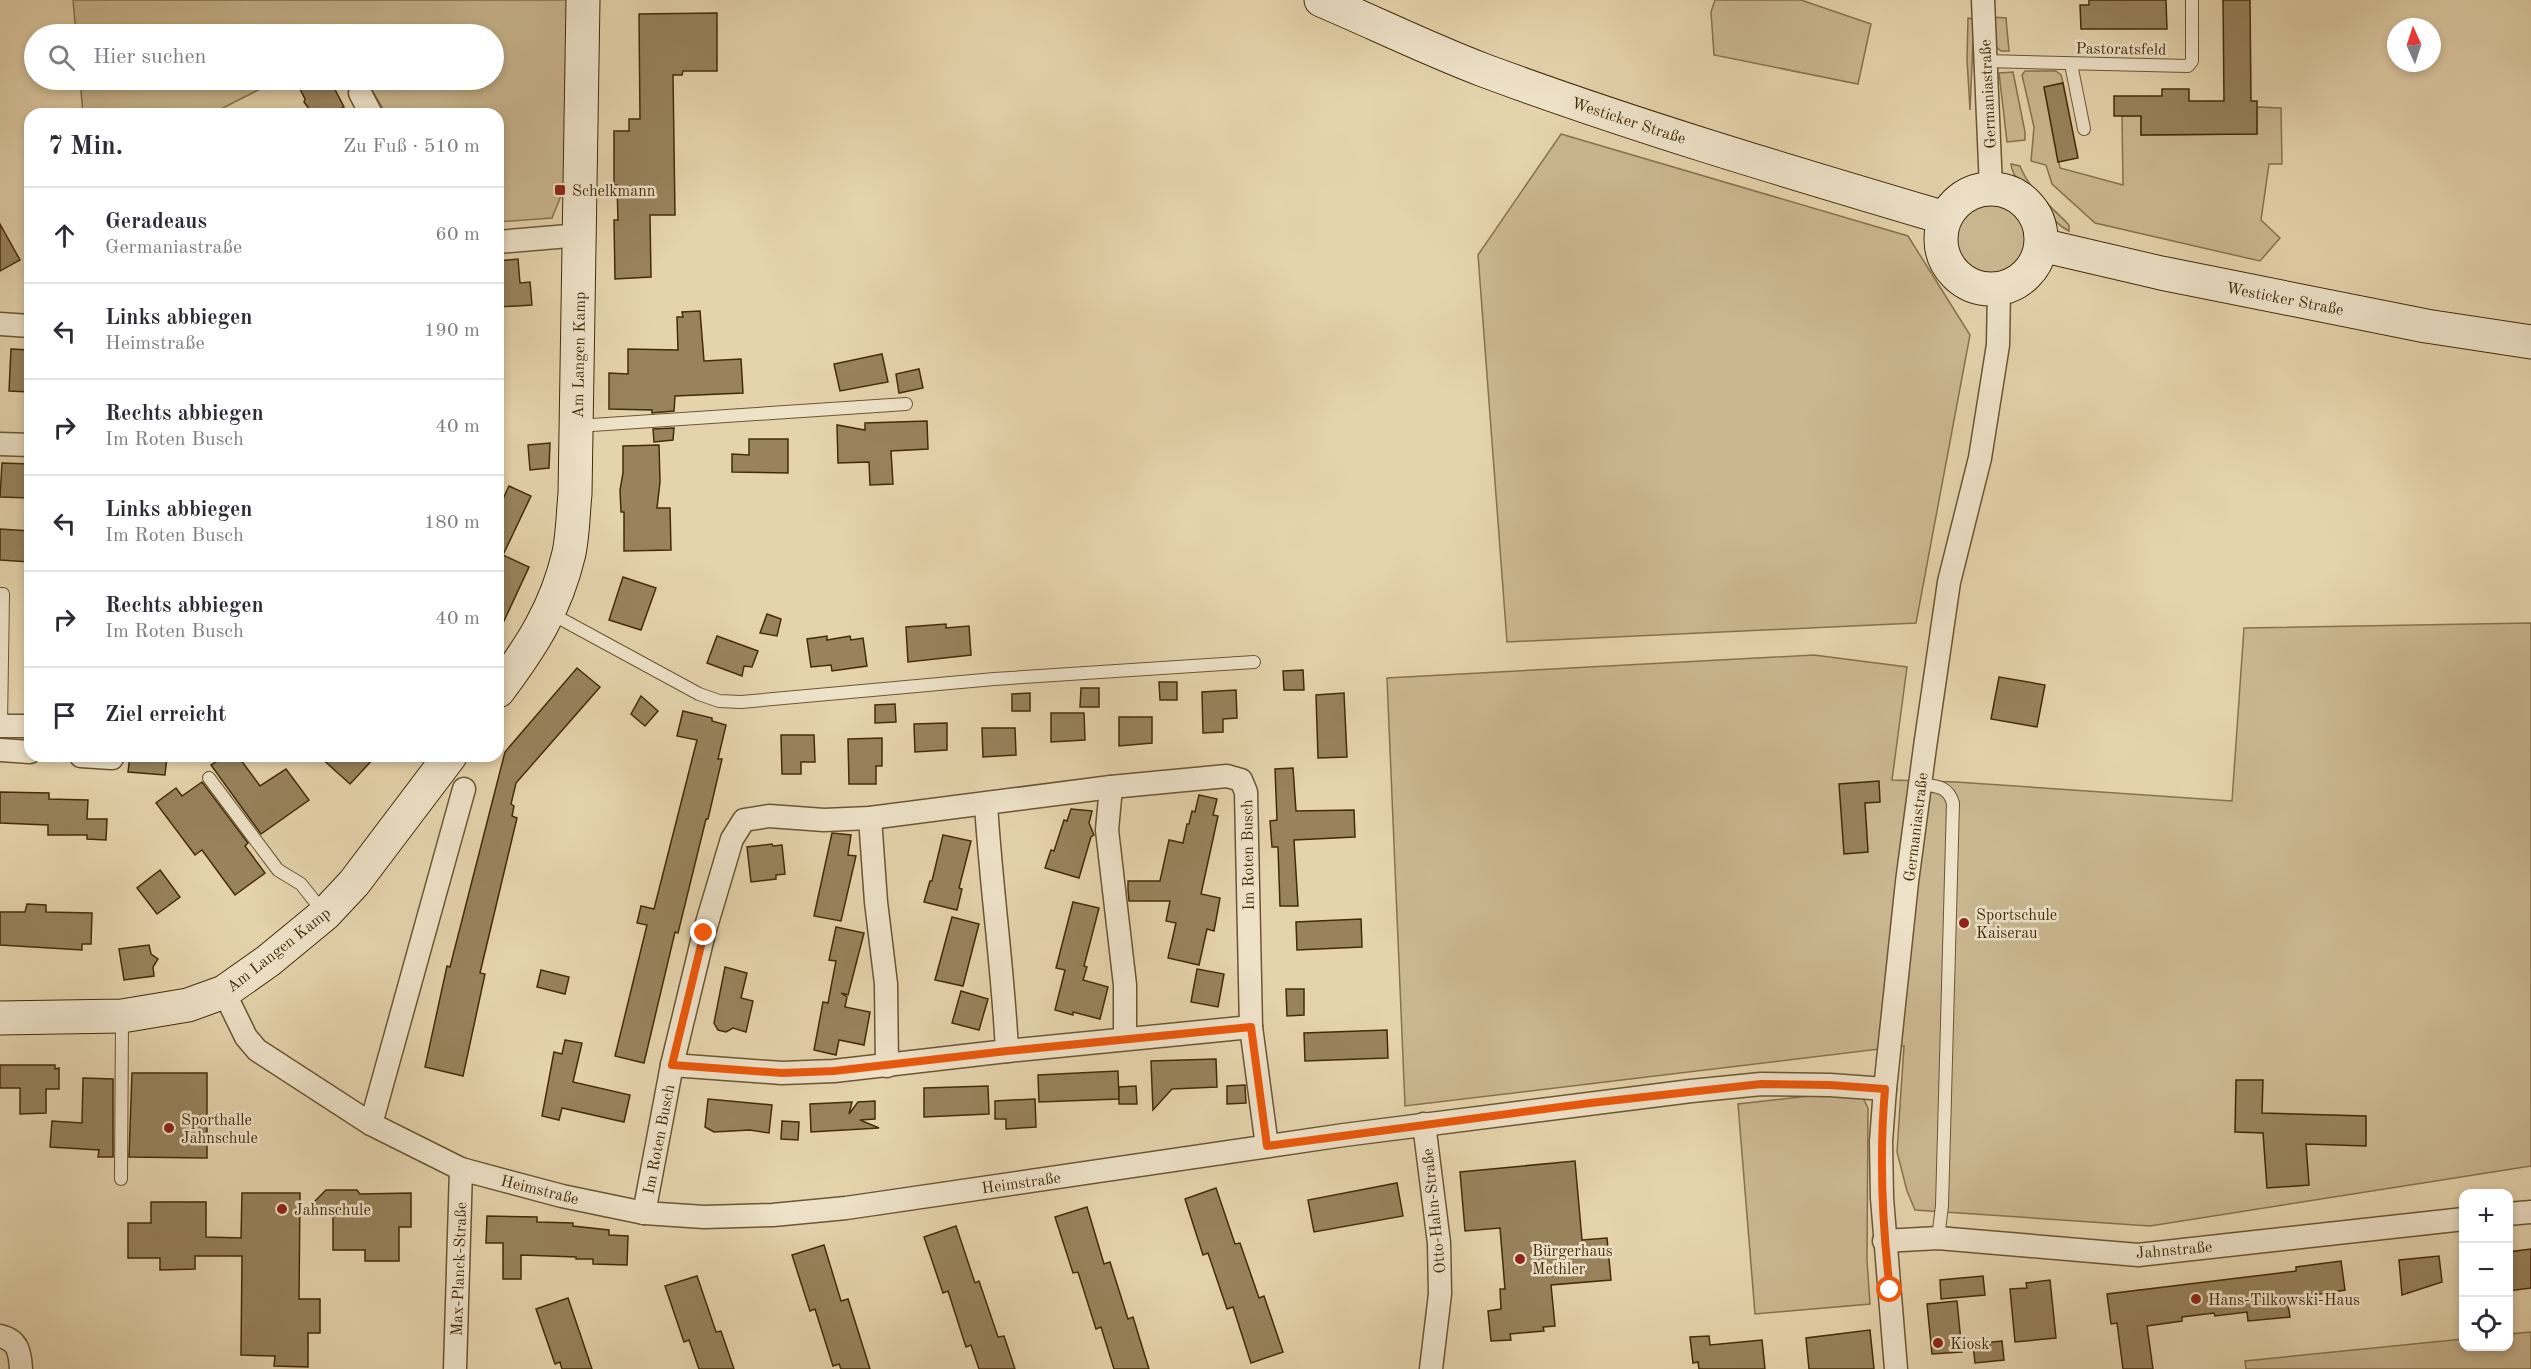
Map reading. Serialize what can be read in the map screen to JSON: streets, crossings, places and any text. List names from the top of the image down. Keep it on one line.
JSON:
{"streets":{"street":["Germaniastraße","Westicker Straße","Am Langen Kamp","Im Roten Busch","Heimstraße","Otto-Hahn-Straße","Jahnstraße","Max-Planck-Straße"],"lane":["Pastoratsfeld"]},"crossings":[["Pastoratsfeld","Germaniastraße"],["Germaniastraße","Westicker Straße"],["Germaniastraße","Heimstraße"],["Germaniastraße","Jahnstraße"],["Am Langen Kamp","Heimstraße"],["Im Roten Busch","Heimstraße"],["Heimstraße","Otto-Hahn-Straße"],["Heimstraße","Max-Planck-Straße"]],"places":{"transit":["Schelkmann"],"other":["Sportschule Kaiserau","Sporthalle Jahnschule","Jahnschule","Bürgerhaus Methler","Hans-Tilkowski-Haus","Kiosk"]},"north":"top","page":{"search":"Hier suchen","heading":["7 Min.","Zu Fuß · 510 m"],"list":[["Geradeaus","Germaniastraße","60 m"],["Links abbiegen","Heimstraße","190 m"],["Rechts abbiegen","Im Roten Busch","40 m"],["Links abbiegen","Im Roten Busch","180 m"],["Rechts abbiegen","Im Roten Busch","40 m"],"Ziel erreicht"],"map_buttons":["+","−"]}}
